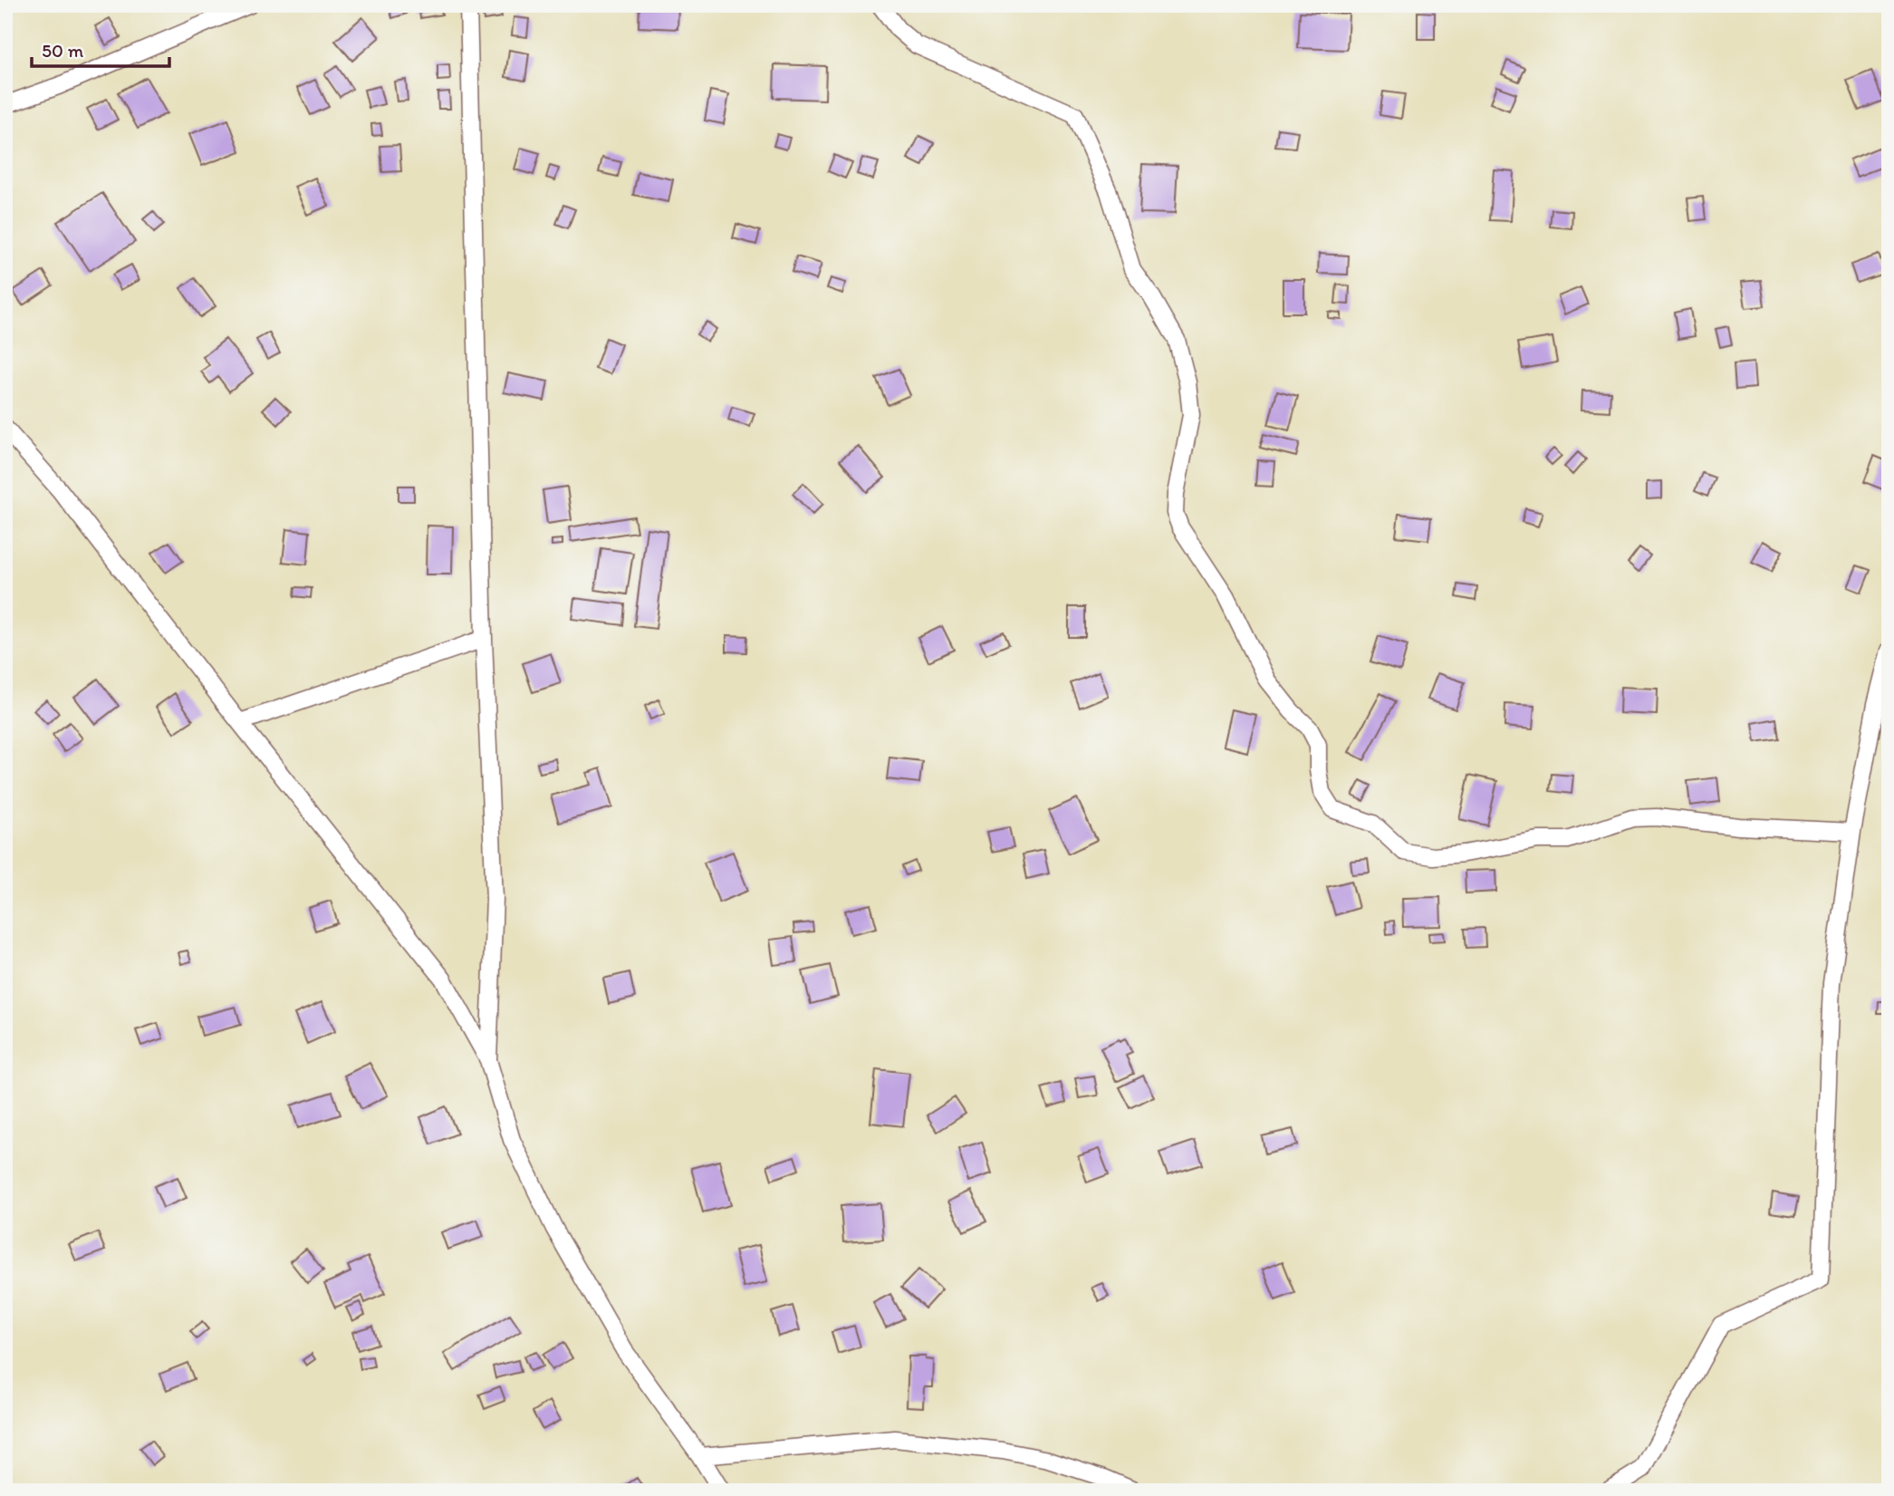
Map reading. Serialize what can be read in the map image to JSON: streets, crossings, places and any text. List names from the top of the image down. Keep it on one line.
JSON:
{"scale_bar":"50 m"}
